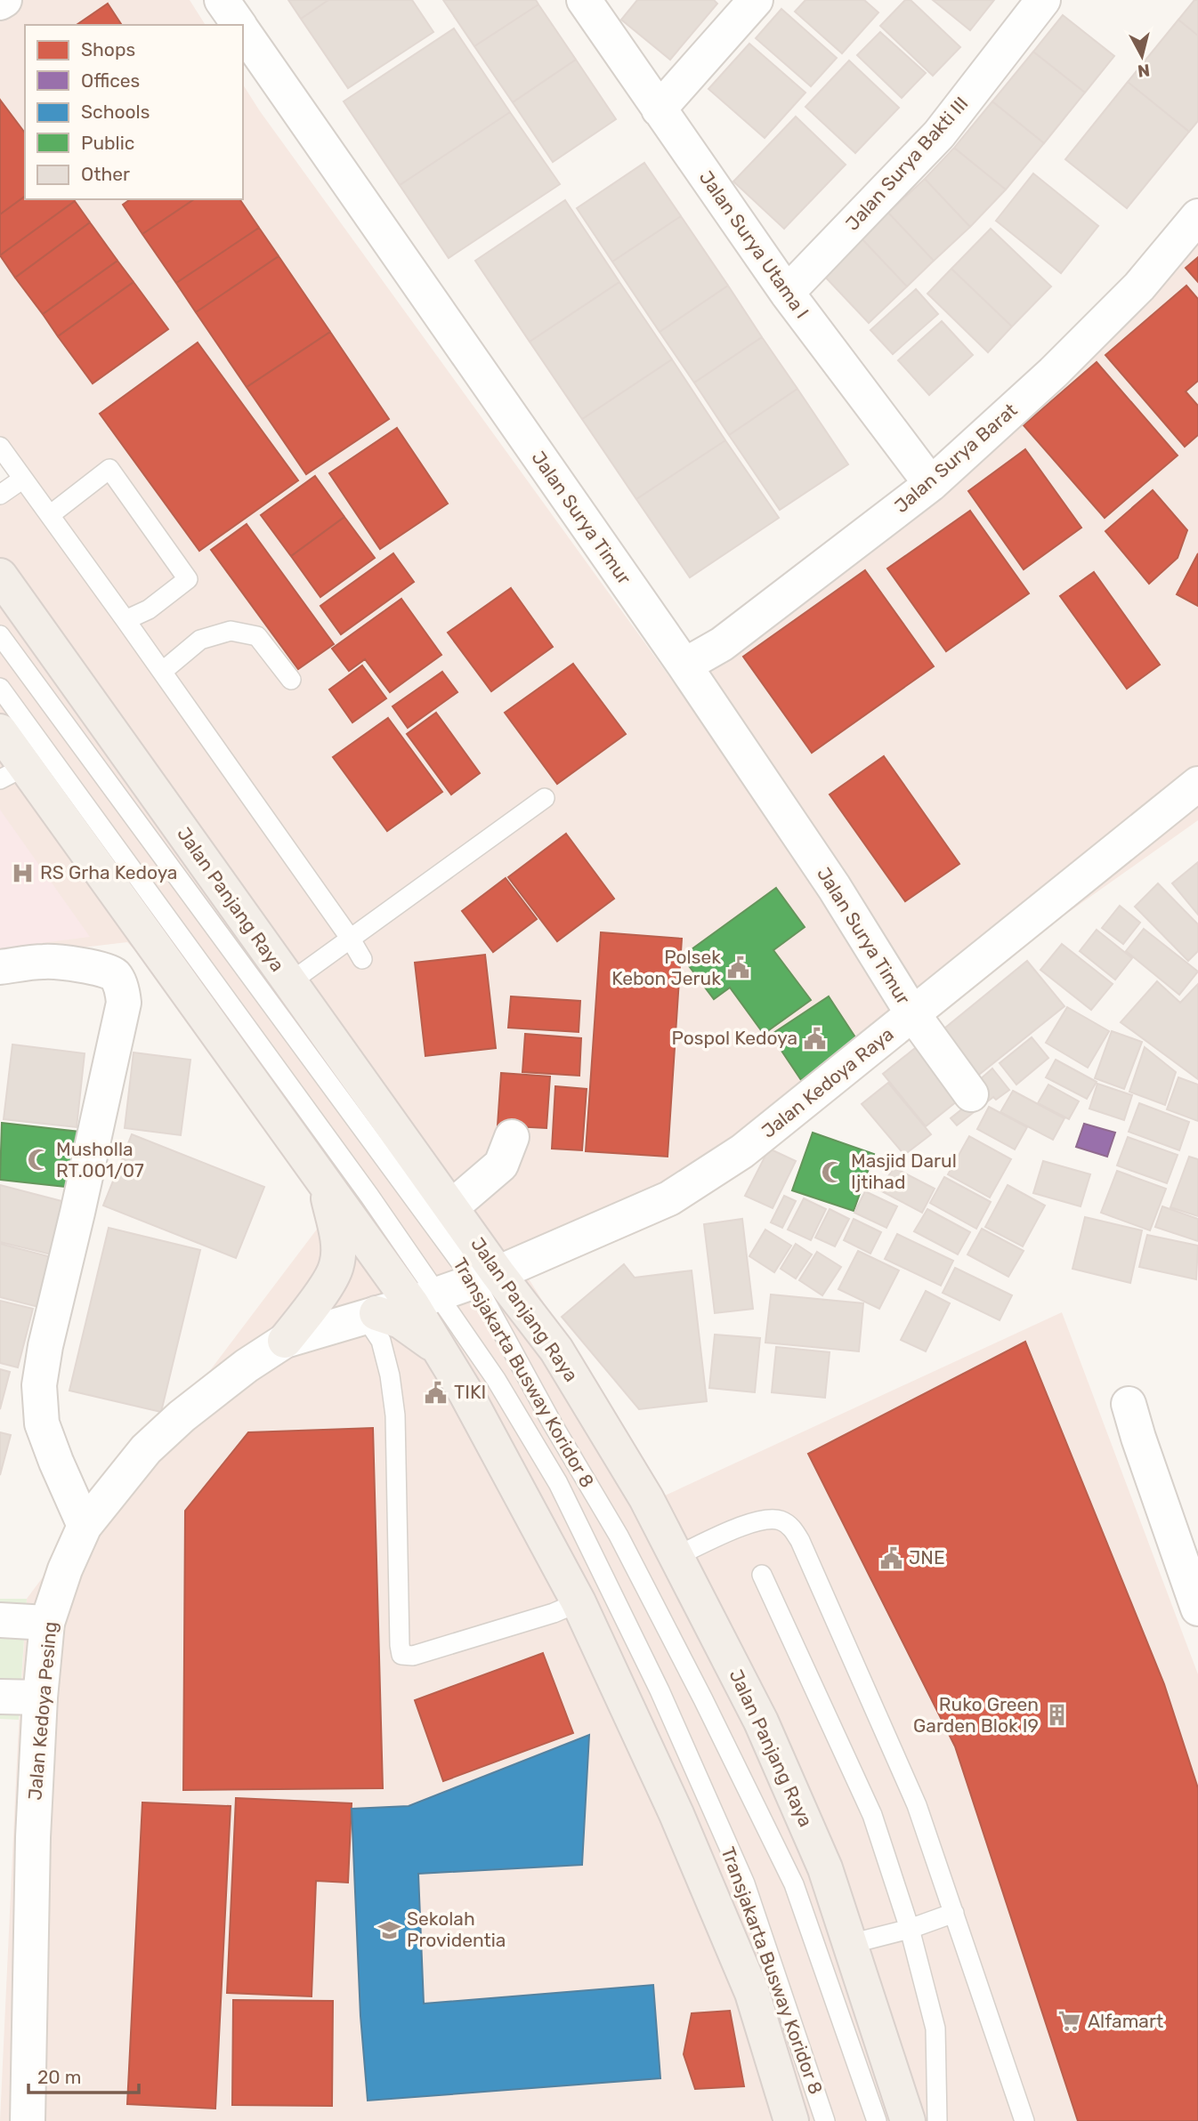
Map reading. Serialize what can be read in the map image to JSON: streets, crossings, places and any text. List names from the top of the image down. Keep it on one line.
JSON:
{"streets":{"main road":["Jalan Panjang Raya"],"street":["Jalan Surya Bakti III","Jalan Surya Utama I","Jalan Surya Barat","Jalan Surya Timur","Jalan Kedoya Raya","Jalan Kedoya Pesing"],"lane":["Transjakarta Busway Koridor 8"]},"crossings":[["Jalan Surya Bakti III","Jalan Surya Utama I"],["Jalan Surya Utama I","Jalan Surya Barat"],["Jalan Surya Barat","Jalan Surya Timur"],["Jalan Surya Timur","Jalan Kedoya Raya"],["Jalan Panjang Raya","Jalan Kedoya Raya"],["Jalan Panjang Raya","Transjakarta Busway Koridor 8"],["Jalan Kedoya Raya","Transjakarta Busway Koridor 8"],["Jalan Kedoya Raya","Jalan Kedoya Pesing"],["Transjakarta Busway Koridor 8","Jalan Kedoya Pesing"]],"places":{"hospital":["RS Grha Kedoya"],"public building":["Polsek Kebon Jeruk","Pospol Kedoya","TIKI","JNE"],"mosque":["Musholla RT.001/07","Masjid Darul Ijtihad"],"building":["Ruko Green Garden Blok I9"],"school or university":["Sekolah Providentia"],"supermarket":["Alfamart"]},"legend":["Shops","Offices","Schools","Public","Other"],"scale_bar":"20 m","north":"bottom"}
